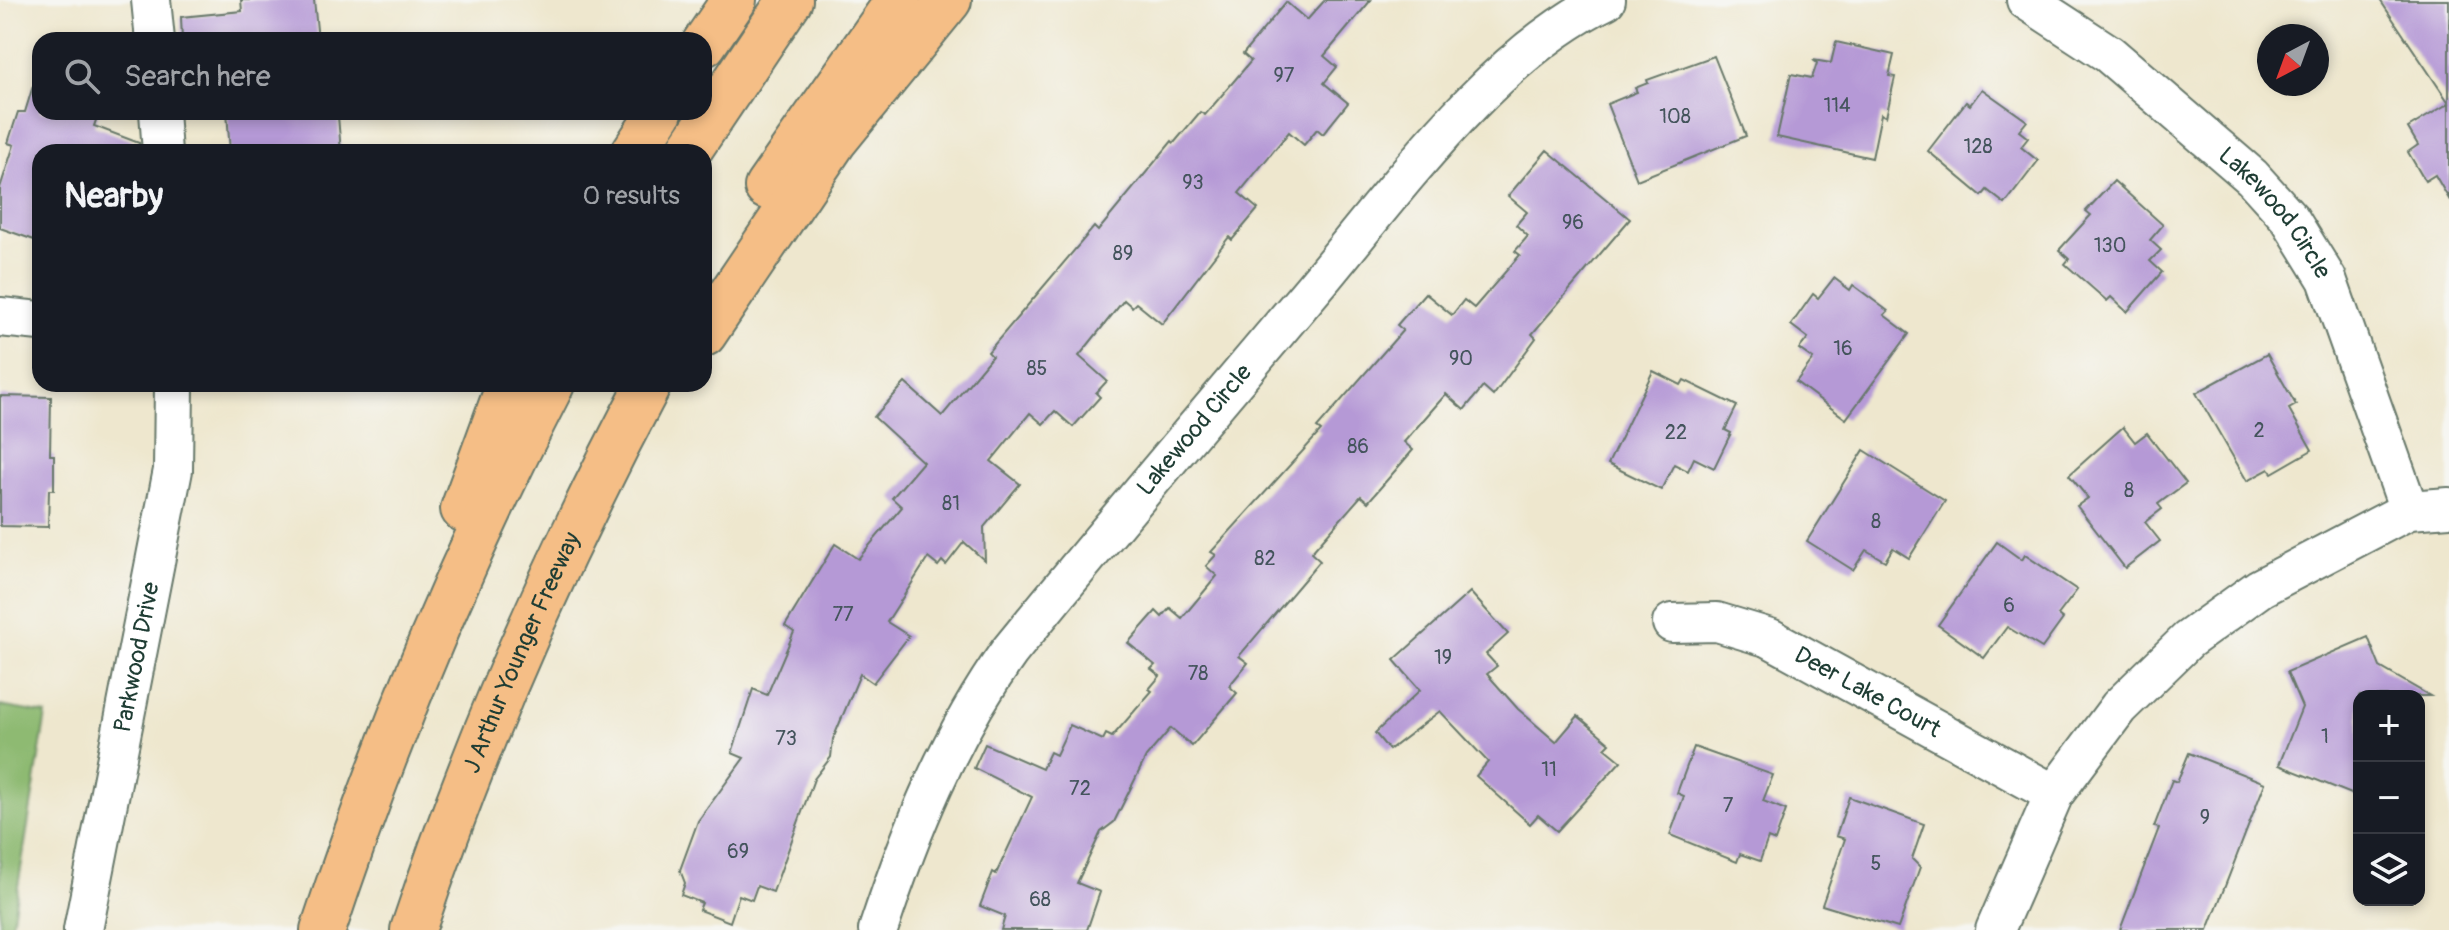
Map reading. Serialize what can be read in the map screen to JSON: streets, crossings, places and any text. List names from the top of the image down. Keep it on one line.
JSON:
{"streets":{"highway":["J Arthur Younger Freeway"],"street":["Lakewood Circle","Parkwood Drive","Deer Lake Court"]},"house_numbers":["97","114","108","128","93","96","130","89","16","90","85","2","22","86","8","81","8","82","6","77","19","78","1","73","11","72","7","9","69","5","68"],"north":"bottom left","page":{"search":"Search here","heading":["Nearby","0 results"],"map_buttons":["+","−"]}}
